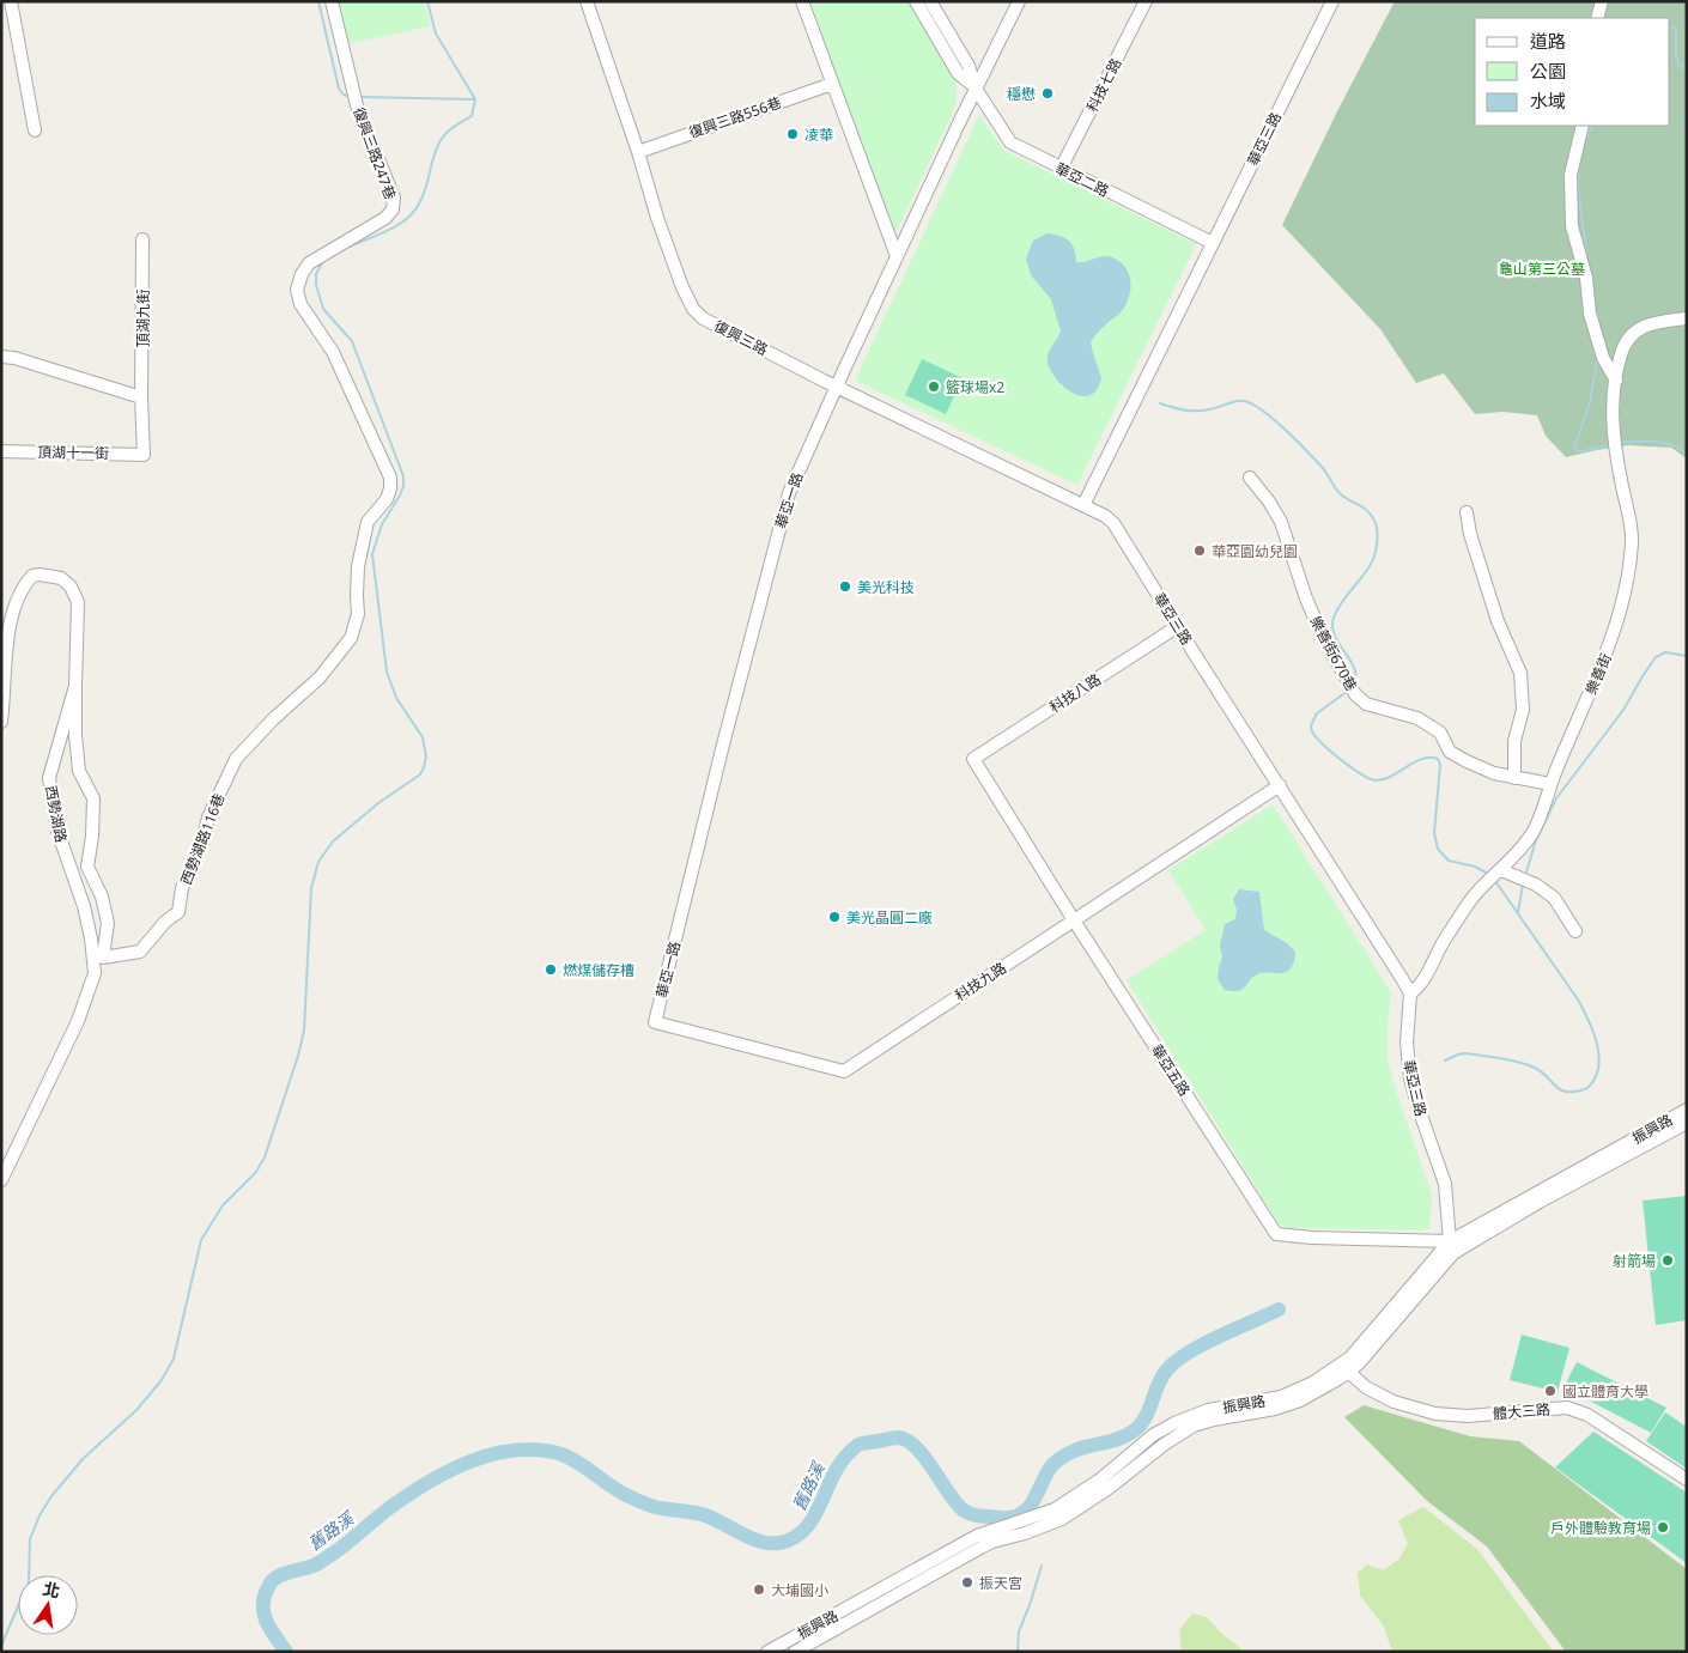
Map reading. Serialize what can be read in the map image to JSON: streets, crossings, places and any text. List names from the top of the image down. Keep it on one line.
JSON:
{"streets":{"street":["科技七路","復興三路556巷","華亞三路","復興三路247巷","華亞二路","頂湖九街","復興三路","頂湖十一街","華亞一路","樂善街670巷","樂善街","科技八路","西勢湖路","西勢湖路116巷","科技九路","華亞五路","振興路","體大三路"]},"crossings":[["科技七路","華亞二路"],["復興三路556巷","復興三路"],["華亞三路","華亞二路"],["華亞三路","復興三路"],["華亞三路","樂善街"],["華亞三路","科技八路"],["華亞三路","科技九路"],["華亞三路","華亞五路"],["華亞三路","振興路"],["復興三路247巷","西勢湖路116巷"],["華亞二路","華亞一路"],["頂湖九街","頂湖十一街"],["復興三路","華亞一路"],["華亞一路","科技九路"],["樂善街670巷","樂善街"],["科技八路","華亞五路"],["西勢湖路","西勢湖路116巷"],["科技九路","華亞五路"],["華亞五路","振興路"],["振興路","體大三路"]],"water":["舊路溪"],"parks":["龜山第三公墓"],"places":["穩懋","凌華","籃球場x2","華亞園幼兒園","美光科技","美光晶圓二廠","燃煤儲存槽","射箭場","國立體育大學","戶外體驗教育場","振天宮","大埔國小"],"legend":["道路","公園","水域"],"north":"top"}
